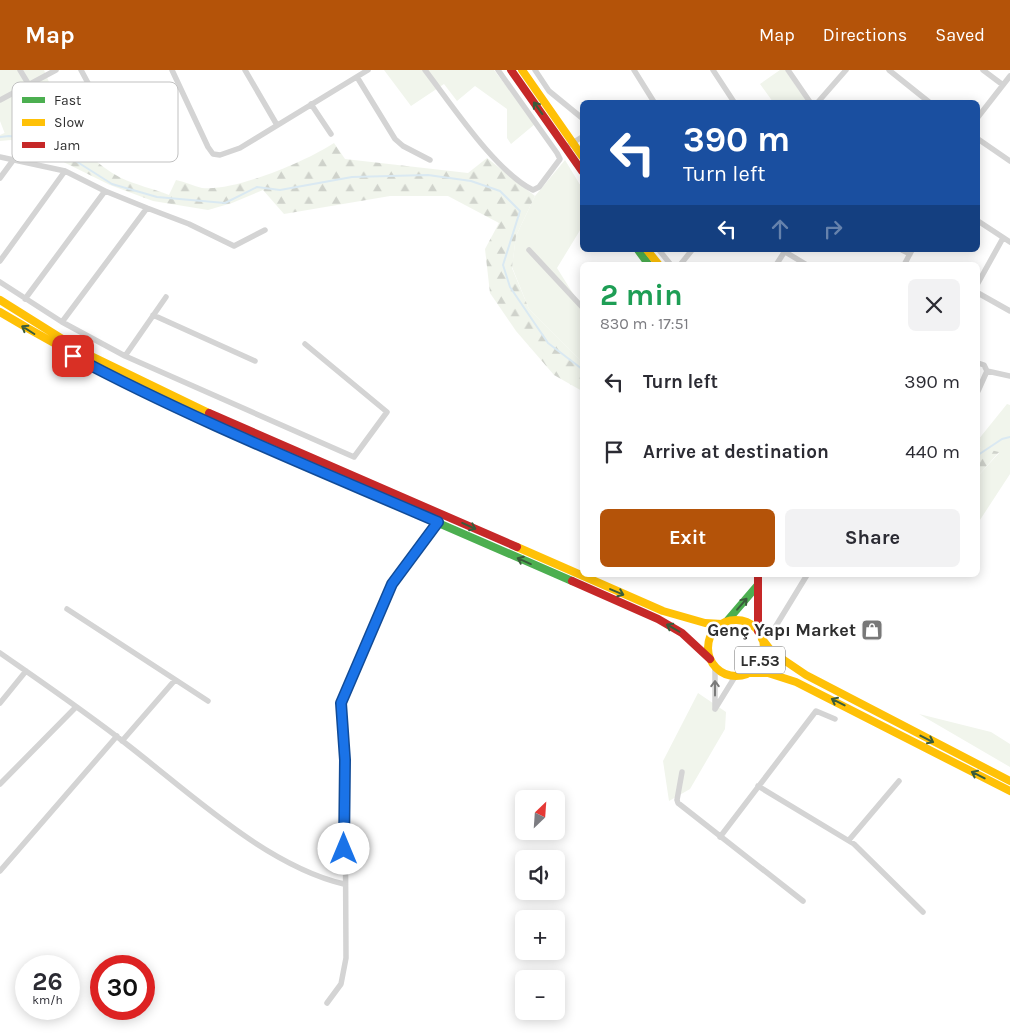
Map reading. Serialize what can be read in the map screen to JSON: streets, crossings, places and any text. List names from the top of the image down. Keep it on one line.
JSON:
{"streets":{"main road":["LF.53"]},"places":{"shop":["Genç Yapı Market"]},"legend":["Fast","Slow","Jam"],"north":"top right","page":{"header":"Map","nav":["Map","Directions","Saved"],"turn":["390 m","Turn left"],"heading":["2 min","830 m · 17:51"],"list":[{"name":"Turn left","value":"390 m"},{"name":"Arrive at destination","value":"440 m"}],"buttons":["Exit","Share"],"map_buttons":["+","−"],"speed":"26 km/h","limit":"30"}}
